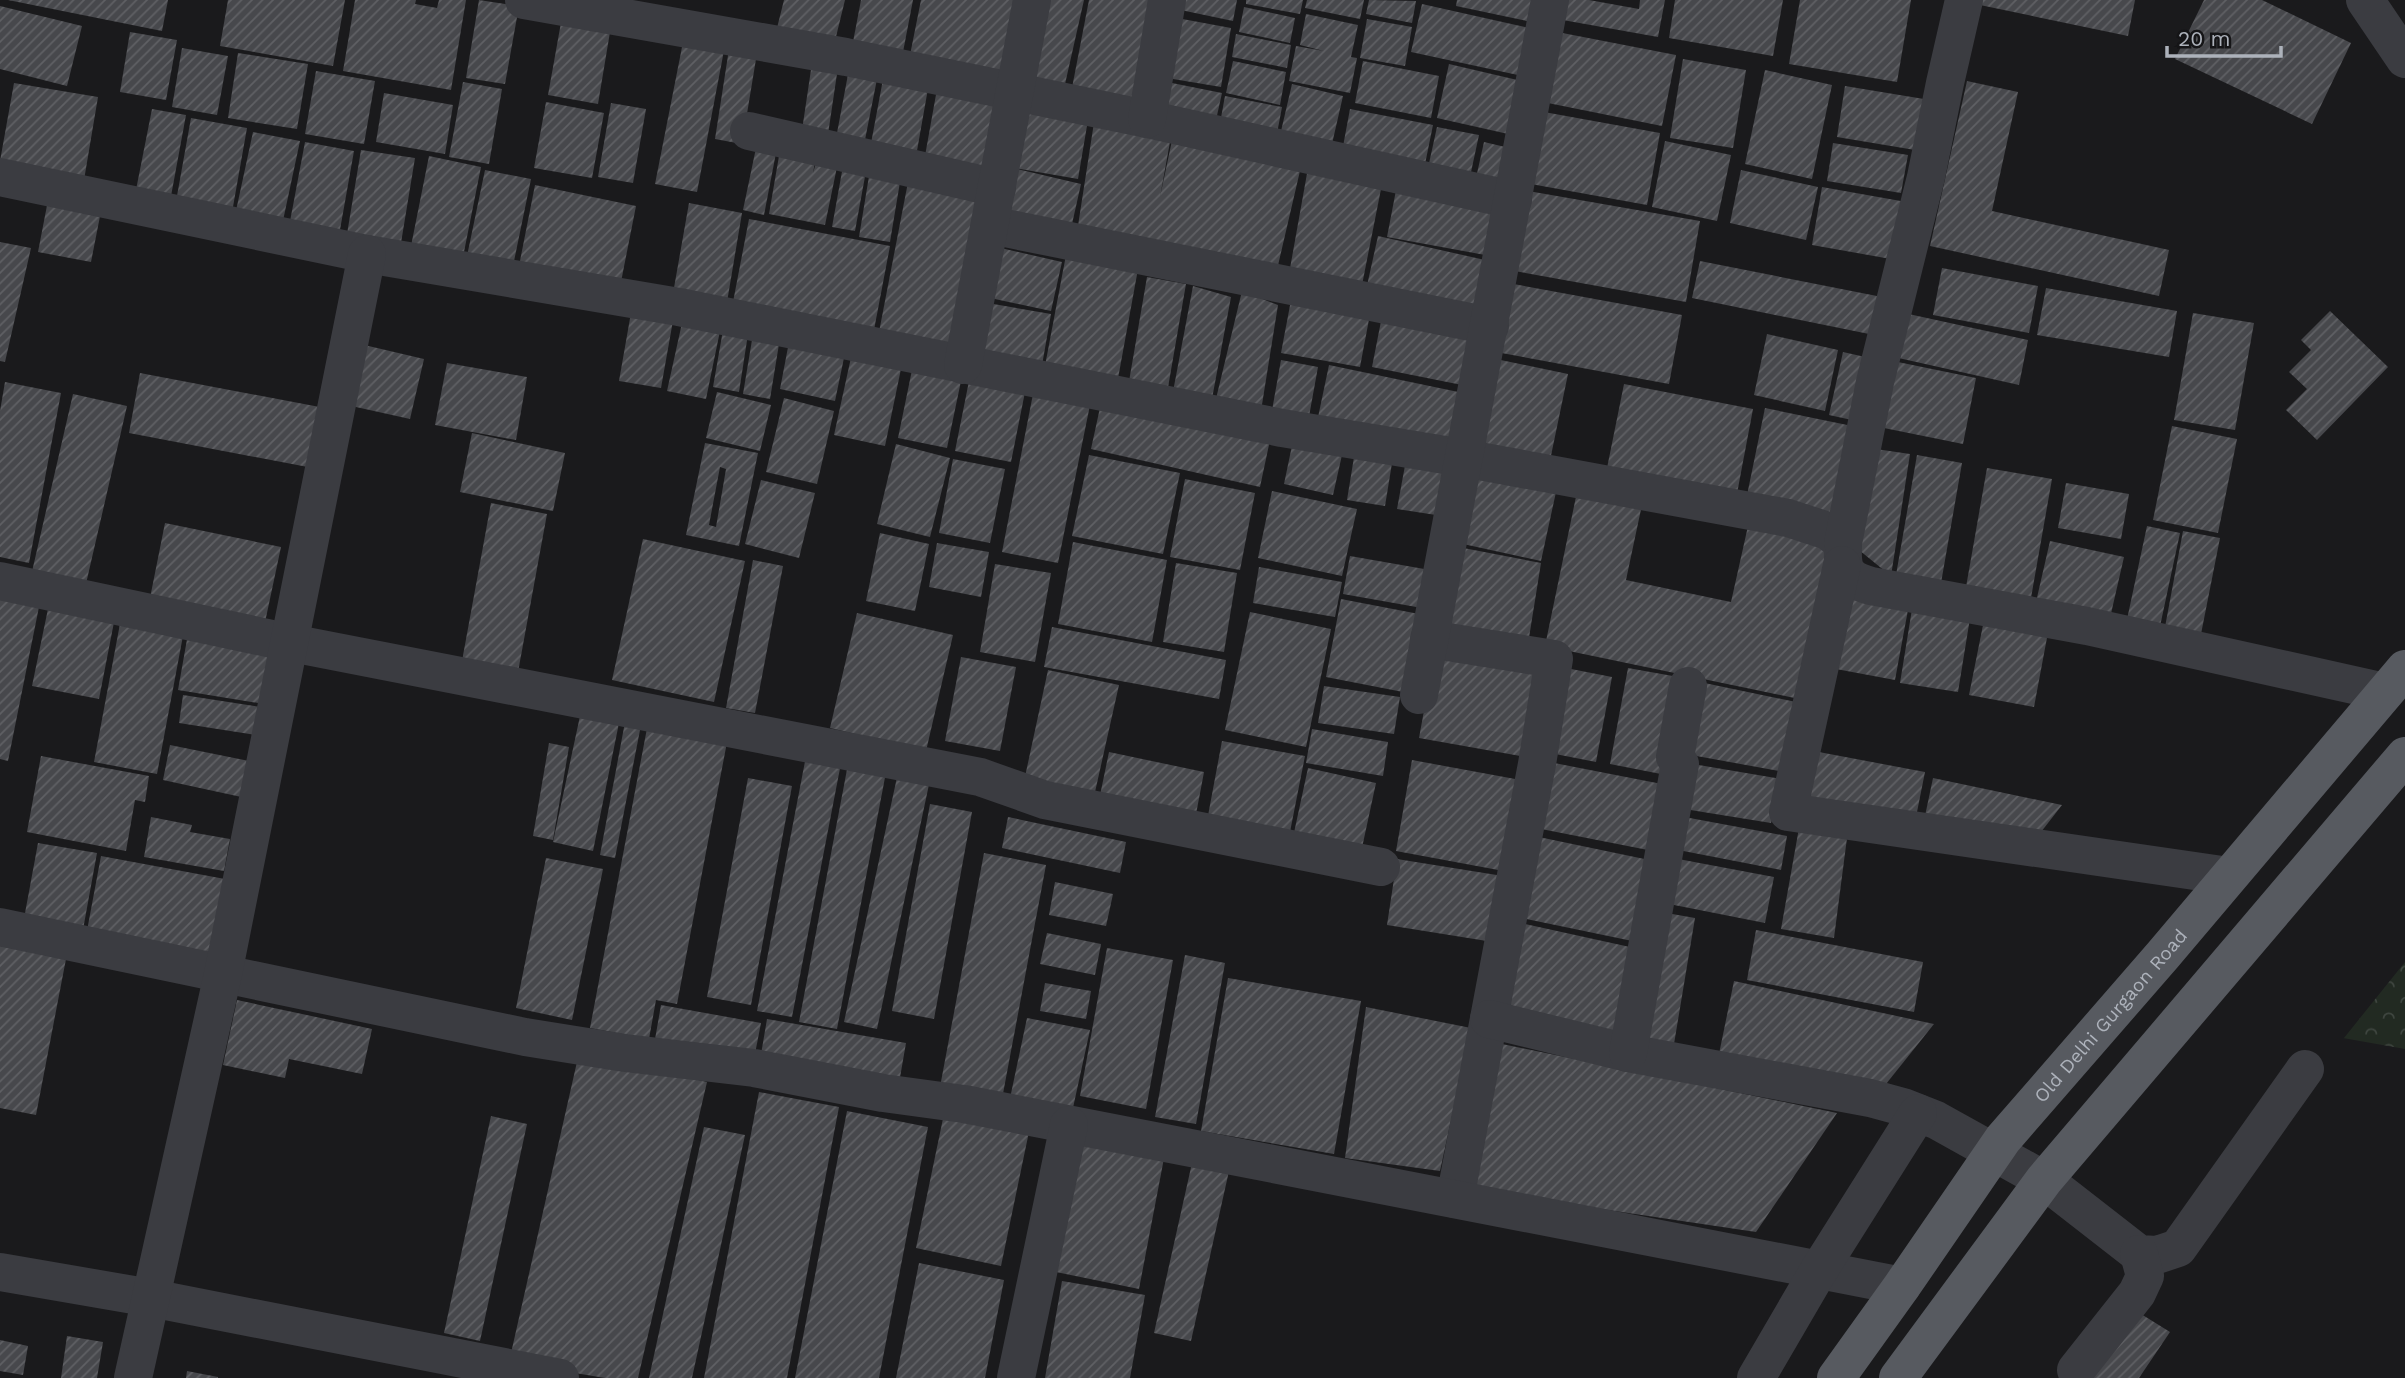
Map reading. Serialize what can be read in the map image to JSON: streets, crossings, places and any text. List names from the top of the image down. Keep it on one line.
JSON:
{"streets":{"main road":["Old Delhi Gurgaon Road"]},"scale_bar":"20 m"}
